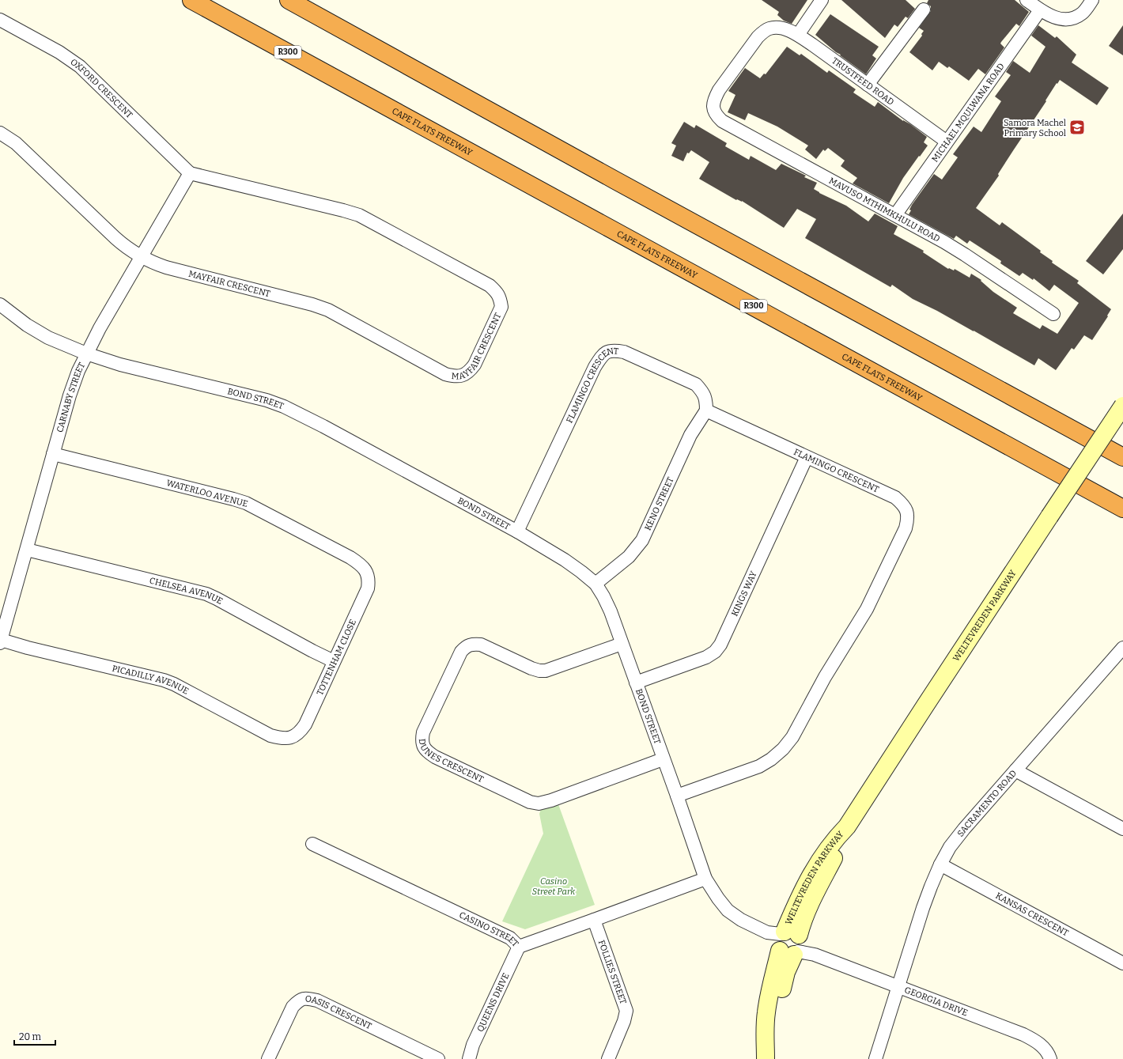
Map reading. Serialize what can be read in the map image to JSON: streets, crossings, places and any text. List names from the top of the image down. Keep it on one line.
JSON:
{"streets":{"highway":["R300","CAPE FLATS FREEWAY"],"street":["TRUSTFEED ROAD","OXFORD CRESCENT","MICHAEL MQULWANA ROAD","MAVUSO MTHIMKHULU ROAD","MAYFAIR CRESCENT","FLAMINGO CRESCENT","CARNABY STREET","BOND STREET","WATERLOO AVENUE","KENO STREET","CHELSEA AVENUE","KINGS WAY","WELTEVREDEN PARKWAY","TOTTENHAM CLOSE","PICADILLY AVENUE","DUNES CRESCENT","SACRAMENTO ROAD","KANSAS CRESCENT","CASINO STREET","FOLLIES STREET","GEORGIA DRIVE","QUEENS DRIVE","OASIS CRESCENT"]},"crossings":[["TRUSTFEED ROAD","MICHAEL MQULWANA ROAD"],["TRUSTFEED ROAD","MAVUSO MTHIMKHULU ROAD"],["OXFORD CRESCENT","MAYFAIR CRESCENT"],["OXFORD CRESCENT","CARNABY STREET"],["MICHAEL MQULWANA ROAD","MAVUSO MTHIMKHULU ROAD"],["MAYFAIR CRESCENT","CARNABY STREET"],["FLAMINGO CRESCENT","BOND STREET"],["FLAMINGO CRESCENT","KENO STREET"],["FLAMINGO CRESCENT","KINGS WAY"],["CARNABY STREET","BOND STREET"],["CARNABY STREET","WATERLOO AVENUE"],["CARNABY STREET","CHELSEA AVENUE"],["CARNABY STREET","PICADILLY AVENUE"],["BOND STREET","KENO STREET"],["BOND STREET","KINGS WAY"],["BOND STREET","WELTEVREDEN PARKWAY"],["BOND STREET","DUNES CRESCENT"],["BOND STREET","CASINO STREET"],["BOND STREET","GEORGIA DRIVE"],["WATERLOO AVENUE","TOTTENHAM CLOSE"],["CHELSEA AVENUE","TOTTENHAM CLOSE"],["WELTEVREDEN PARKWAY","GEORGIA DRIVE"],["TOTTENHAM CLOSE","PICADILLY AVENUE"],["SACRAMENTO ROAD","KANSAS CRESCENT"],["SACRAMENTO ROAD","GEORGIA DRIVE"],["CASINO STREET","FOLLIES STREET"],["CASINO STREET","QUEENS DRIVE"]],"parks":["Casino Street Park"],"places":{"school or university":["Samora Machel Primary School"]},"scale_bar":"20 m"}
